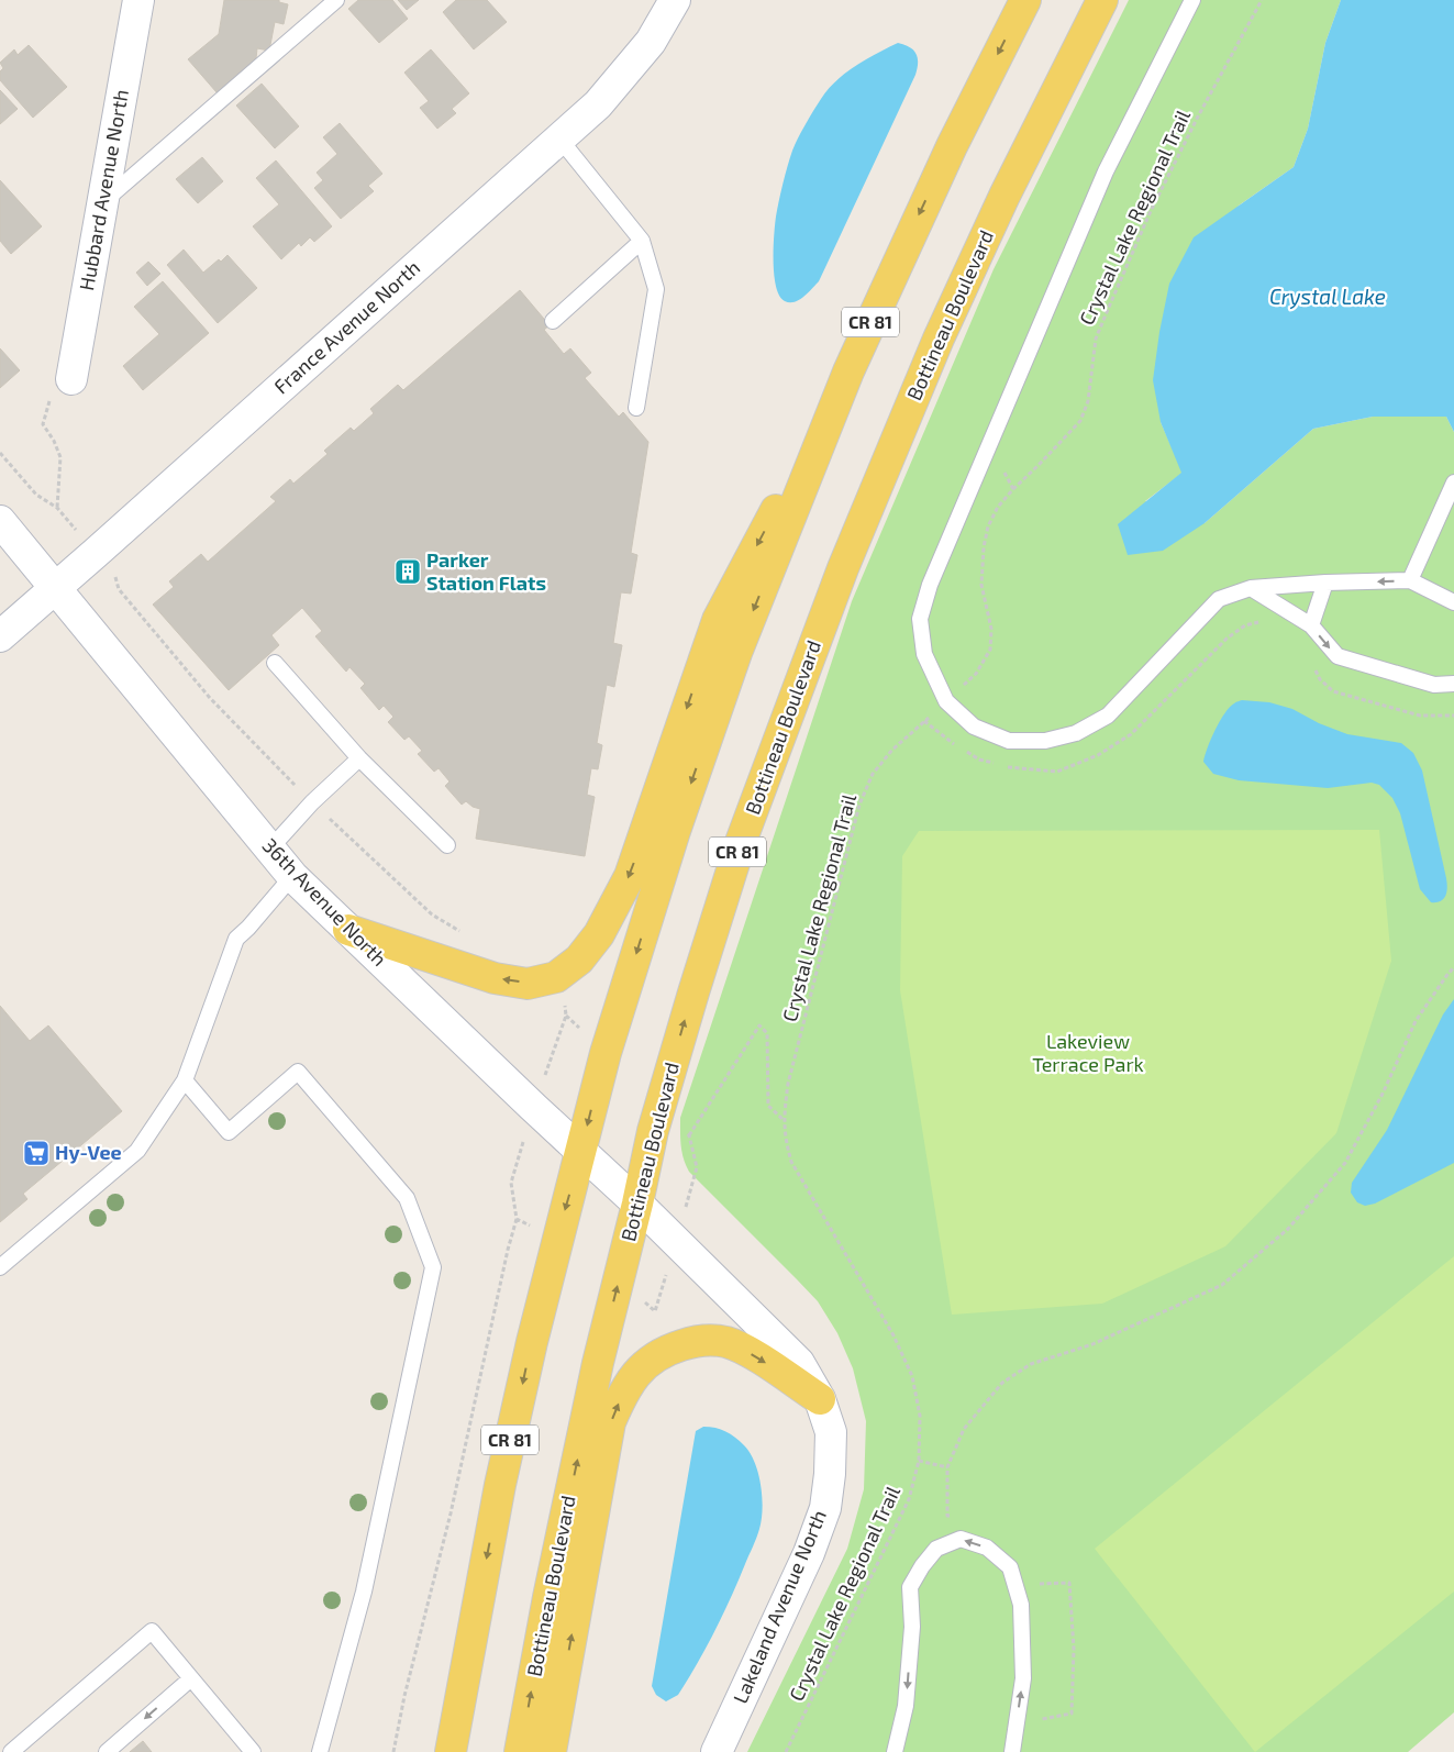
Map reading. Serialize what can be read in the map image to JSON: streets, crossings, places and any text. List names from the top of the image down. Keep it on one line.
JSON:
{"streets":{"main road":["Bottineau Boulevard","CR 81"],"street":["Hubbard Avenue North","France Avenue North","36th Avenue North","Lakeland Avenue North"],"path":["Crystal Lake Regional Trail"]},"crossings":[["Bottineau Boulevard","36th Avenue North"],["Bottineau Boulevard","Lakeland Avenue North"],["CR 81","36th Avenue North"],["France Avenue North","36th Avenue North"],["36th Avenue North","Lakeland Avenue North"]],"water":["Crystal Lake"],"parks":["Lakeview Terrace Park"],"places":{"building":["Parker Station Flats"],"supermarket":["Hy-Vee"]}}
